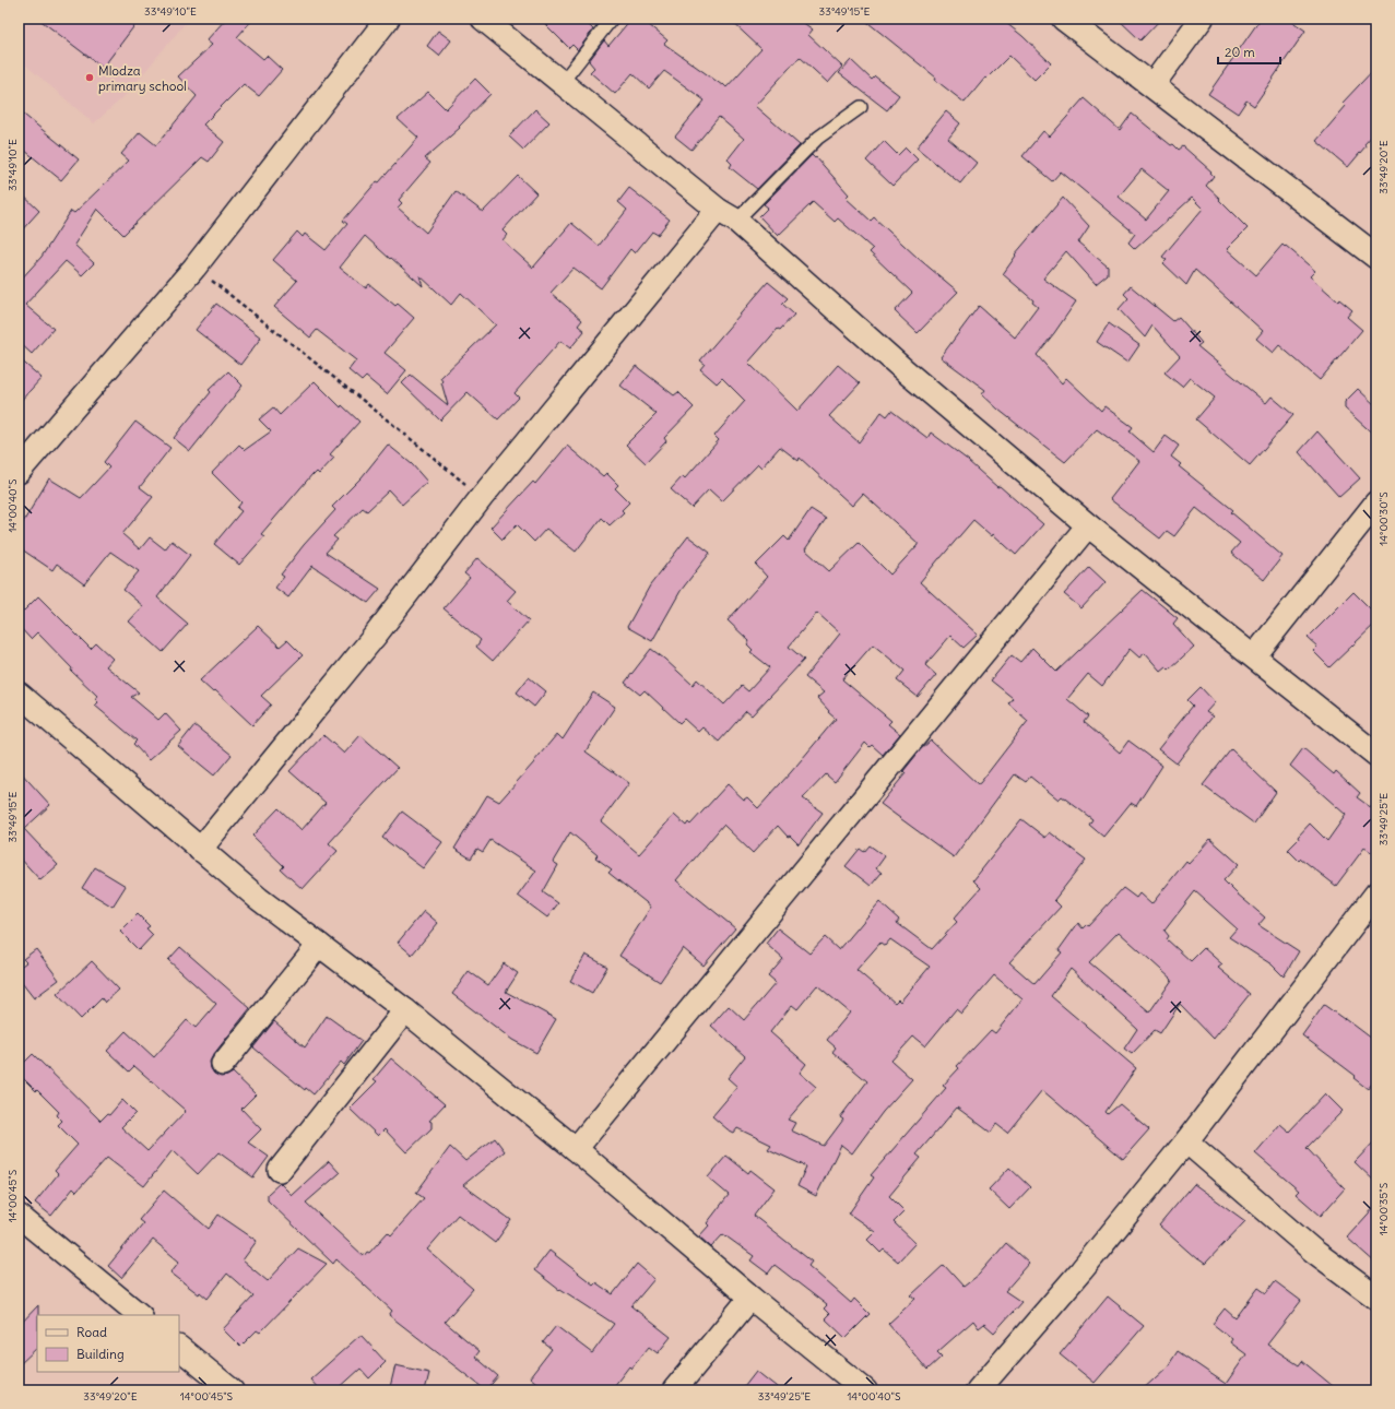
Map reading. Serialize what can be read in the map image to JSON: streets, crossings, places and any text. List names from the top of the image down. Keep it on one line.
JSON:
{"places":["Mlodza primary school"],"legend":["Road","Building"],"scale_bar":"20 m","coordinates":["33°49'10\"E","33°49'15\"E","33°49'20\"E","14°00'40\"S","14°00'30\"S","33°49'25\"E","14°00'45\"S","14°00'35\"S"]}
